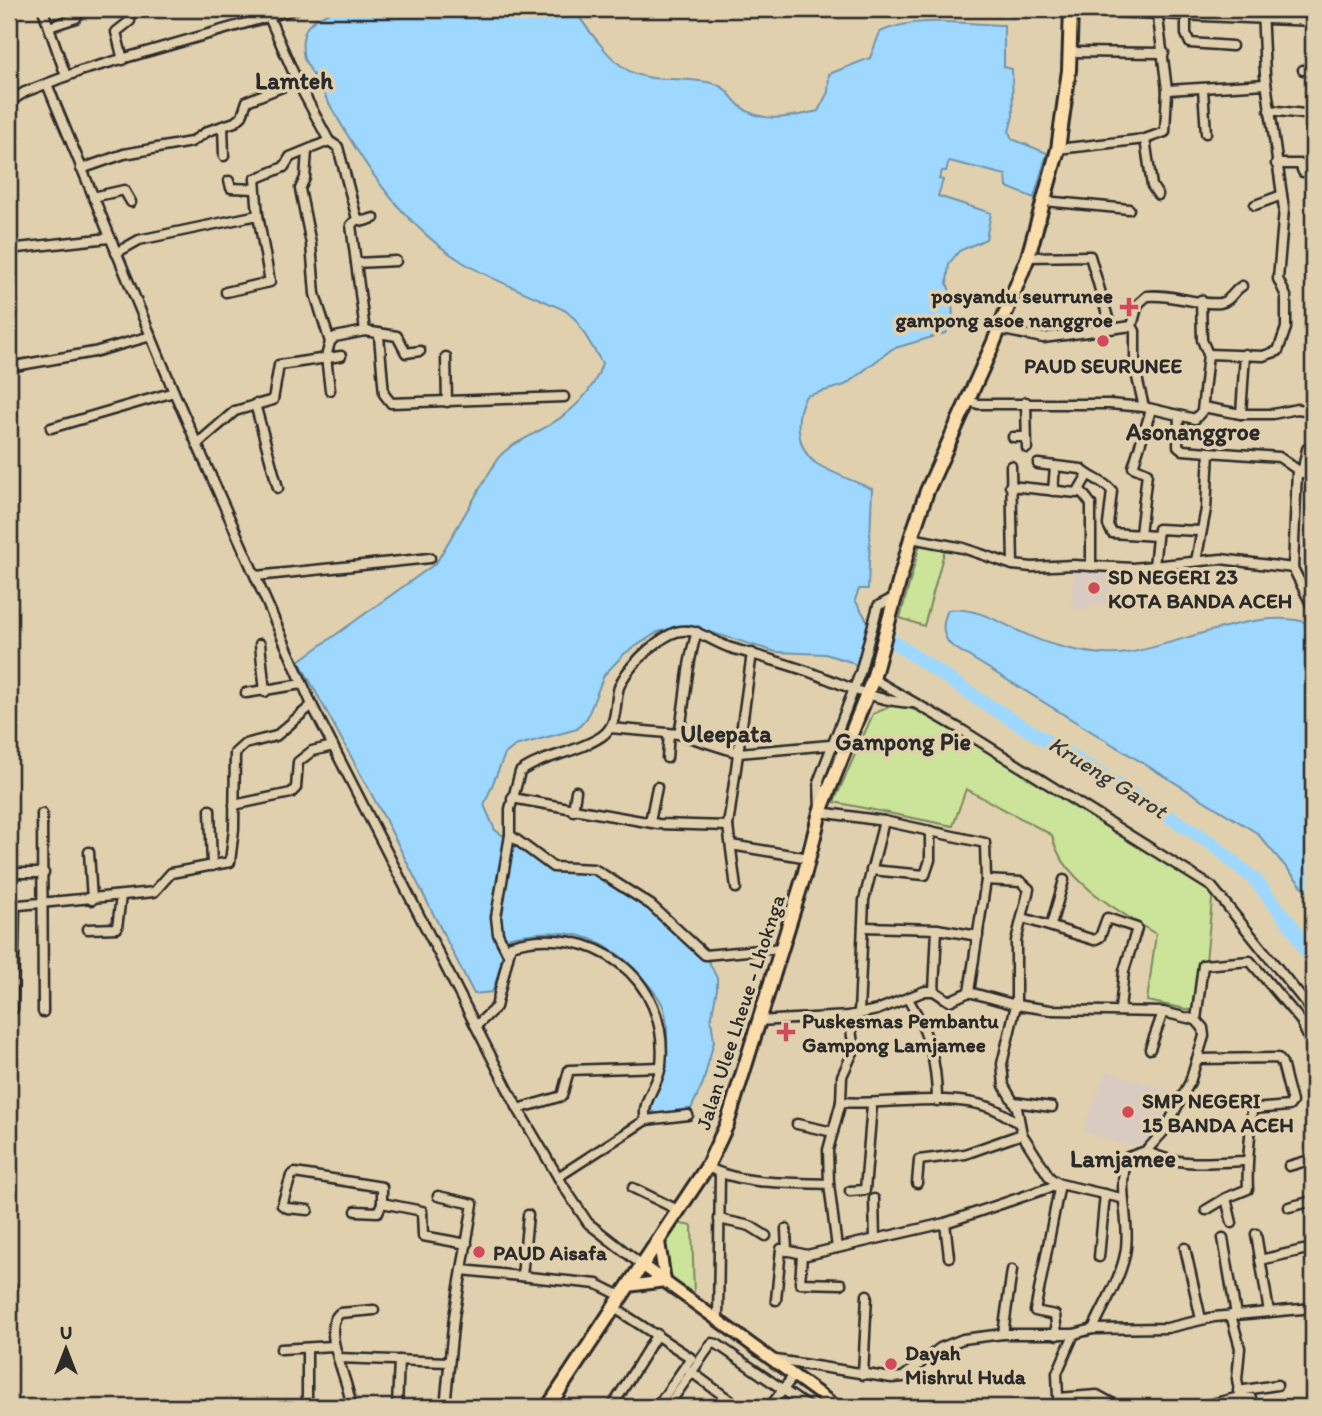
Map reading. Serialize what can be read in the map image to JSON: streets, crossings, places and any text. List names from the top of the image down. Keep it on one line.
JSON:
{"streets":{"highway":["Jalan Ulee Lheue - Lhoknga"]},"districts":["Lamteh","Asonanggroe","Uleepata","Gampong Pie","Lamjamee"],"water":["Krueng Garot"],"places":{"health":["posyandu seurrunee gampong asoe nanggroe","Puskesmas Pembantu Gampong Lamjamee"],"other":["PAUD SEURUNEE","SD NEGERI 23 KOTA BANDA ACEH","SMP NEGERI 15 BANDA ACEH","PAUD Aisafa","Dayah Mishrul Huda"]},"north":"top"}
